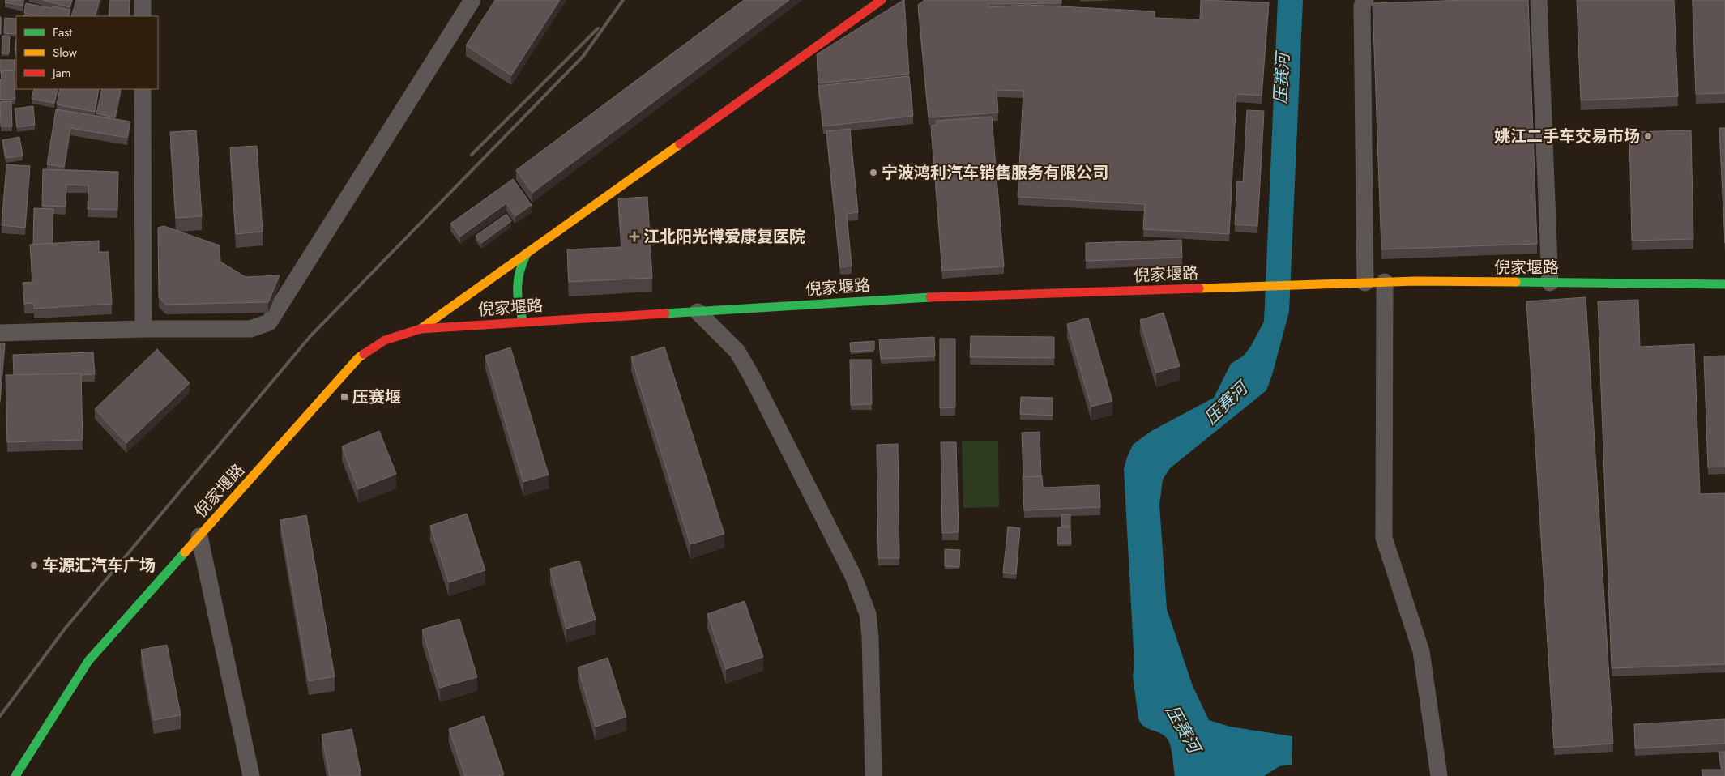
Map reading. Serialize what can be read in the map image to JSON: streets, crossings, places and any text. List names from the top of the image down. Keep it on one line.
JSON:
{"streets":{"main road":["倪家堰路"]},"water":["压赛河"],"places":{"other":["姚江二手车交易市场","宁波鸿利汽车销售服务有限公司","车源汇汽车广场"],"health":["江北阳光博爱康复医院"],"transit":["压赛堰"]},"legend":["Fast","Slow","Jam"]}
